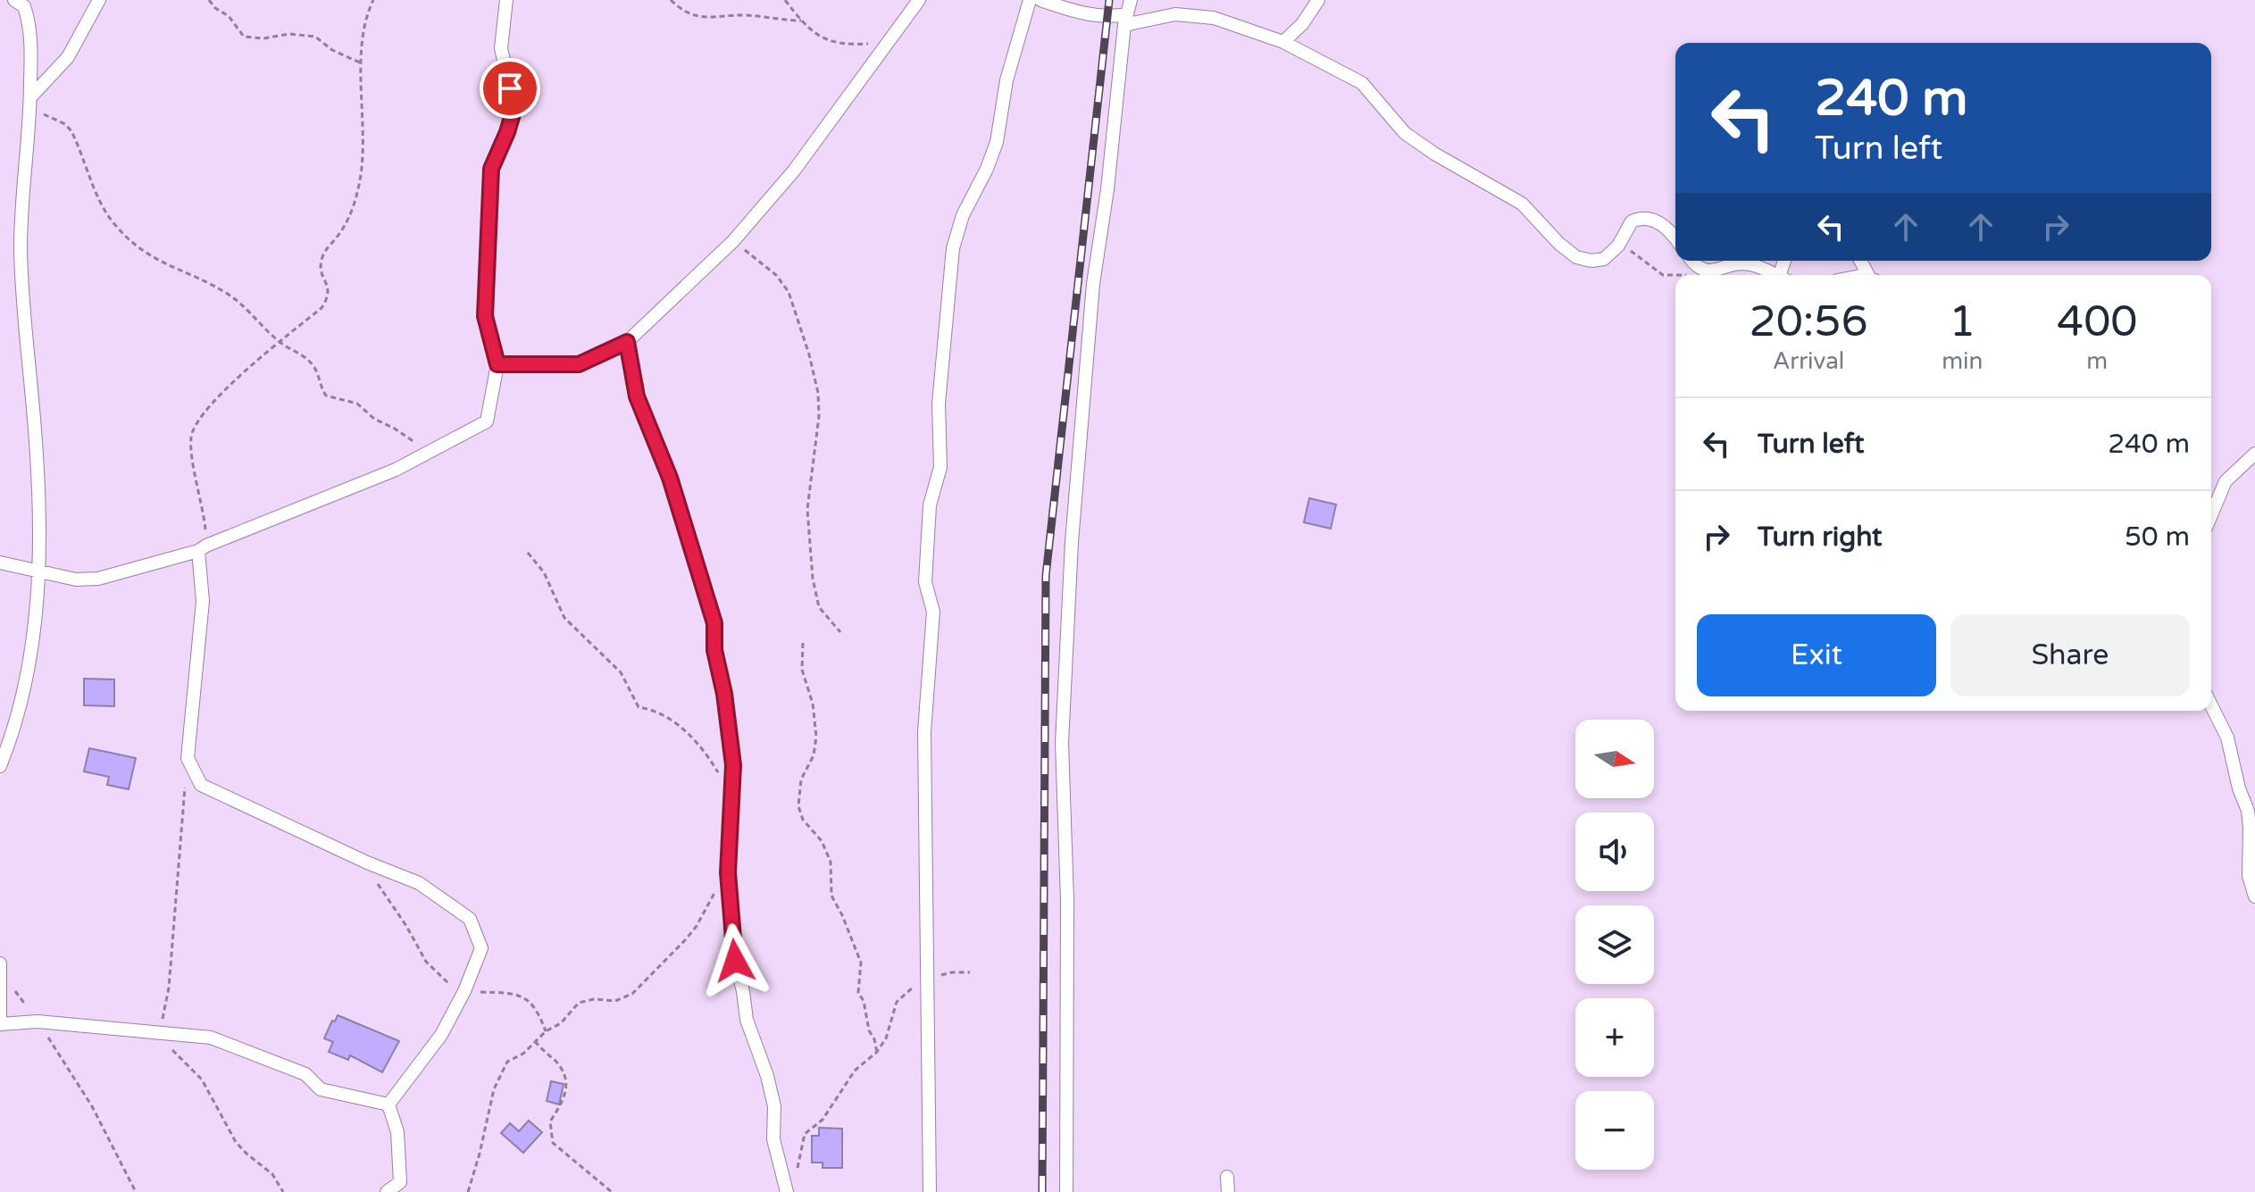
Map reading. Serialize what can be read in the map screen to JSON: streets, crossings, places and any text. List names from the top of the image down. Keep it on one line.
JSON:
{"north":"right","page":{"turn":["240 m","Turn left"],"eta":["20:56","Arrival","1","min","400","m"],"list":[{"name":"Turn left","value":"240 m"},{"name":"Turn right","value":"50 m"}],"buttons":["Exit","Share"],"map_buttons":["+","−"]}}
